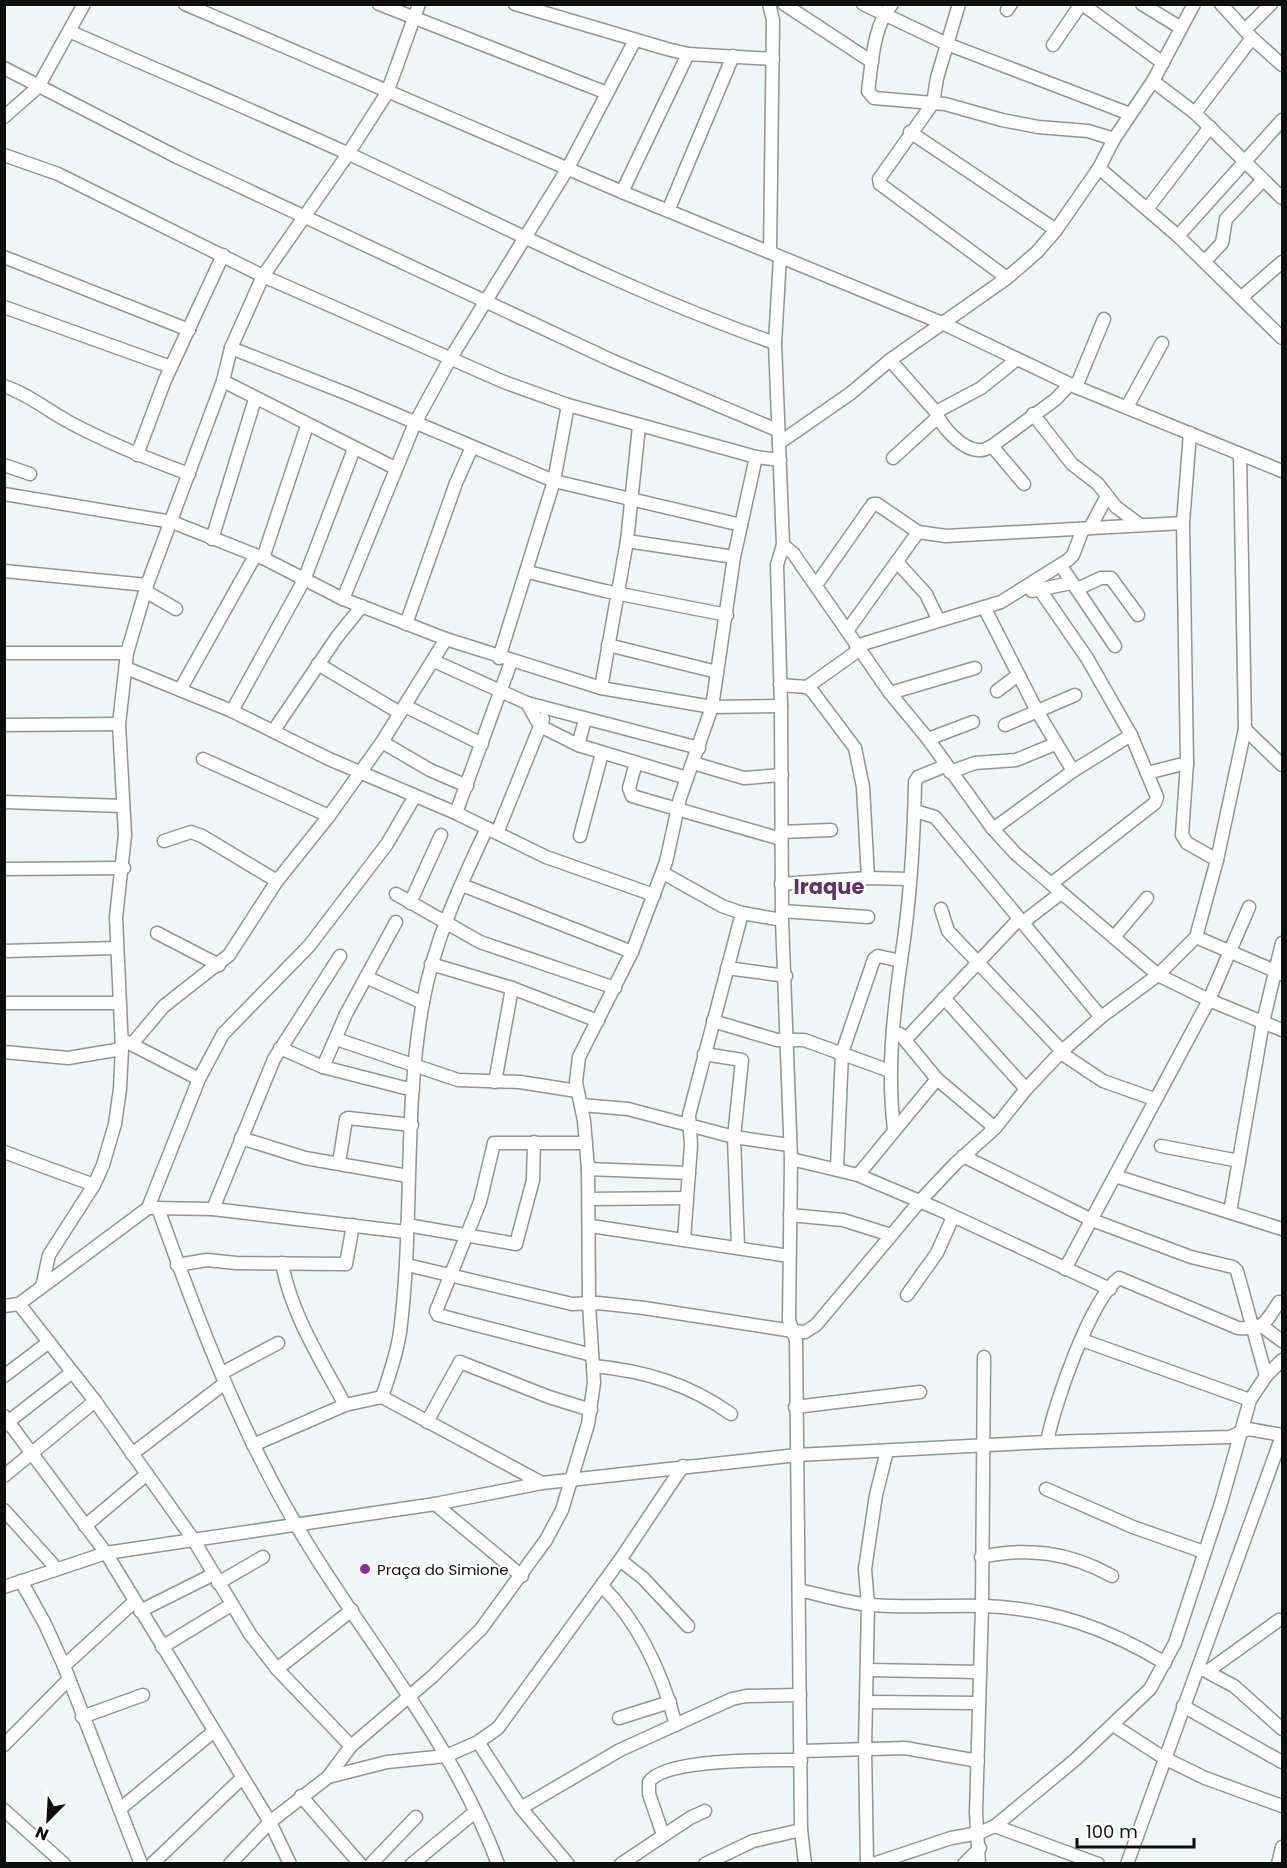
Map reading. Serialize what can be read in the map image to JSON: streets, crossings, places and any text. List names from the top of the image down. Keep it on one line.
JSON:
{"districts":["Iraque"],"places":["Praça do Simione"],"scale_bar":"100 m","north":"bottom left"}
